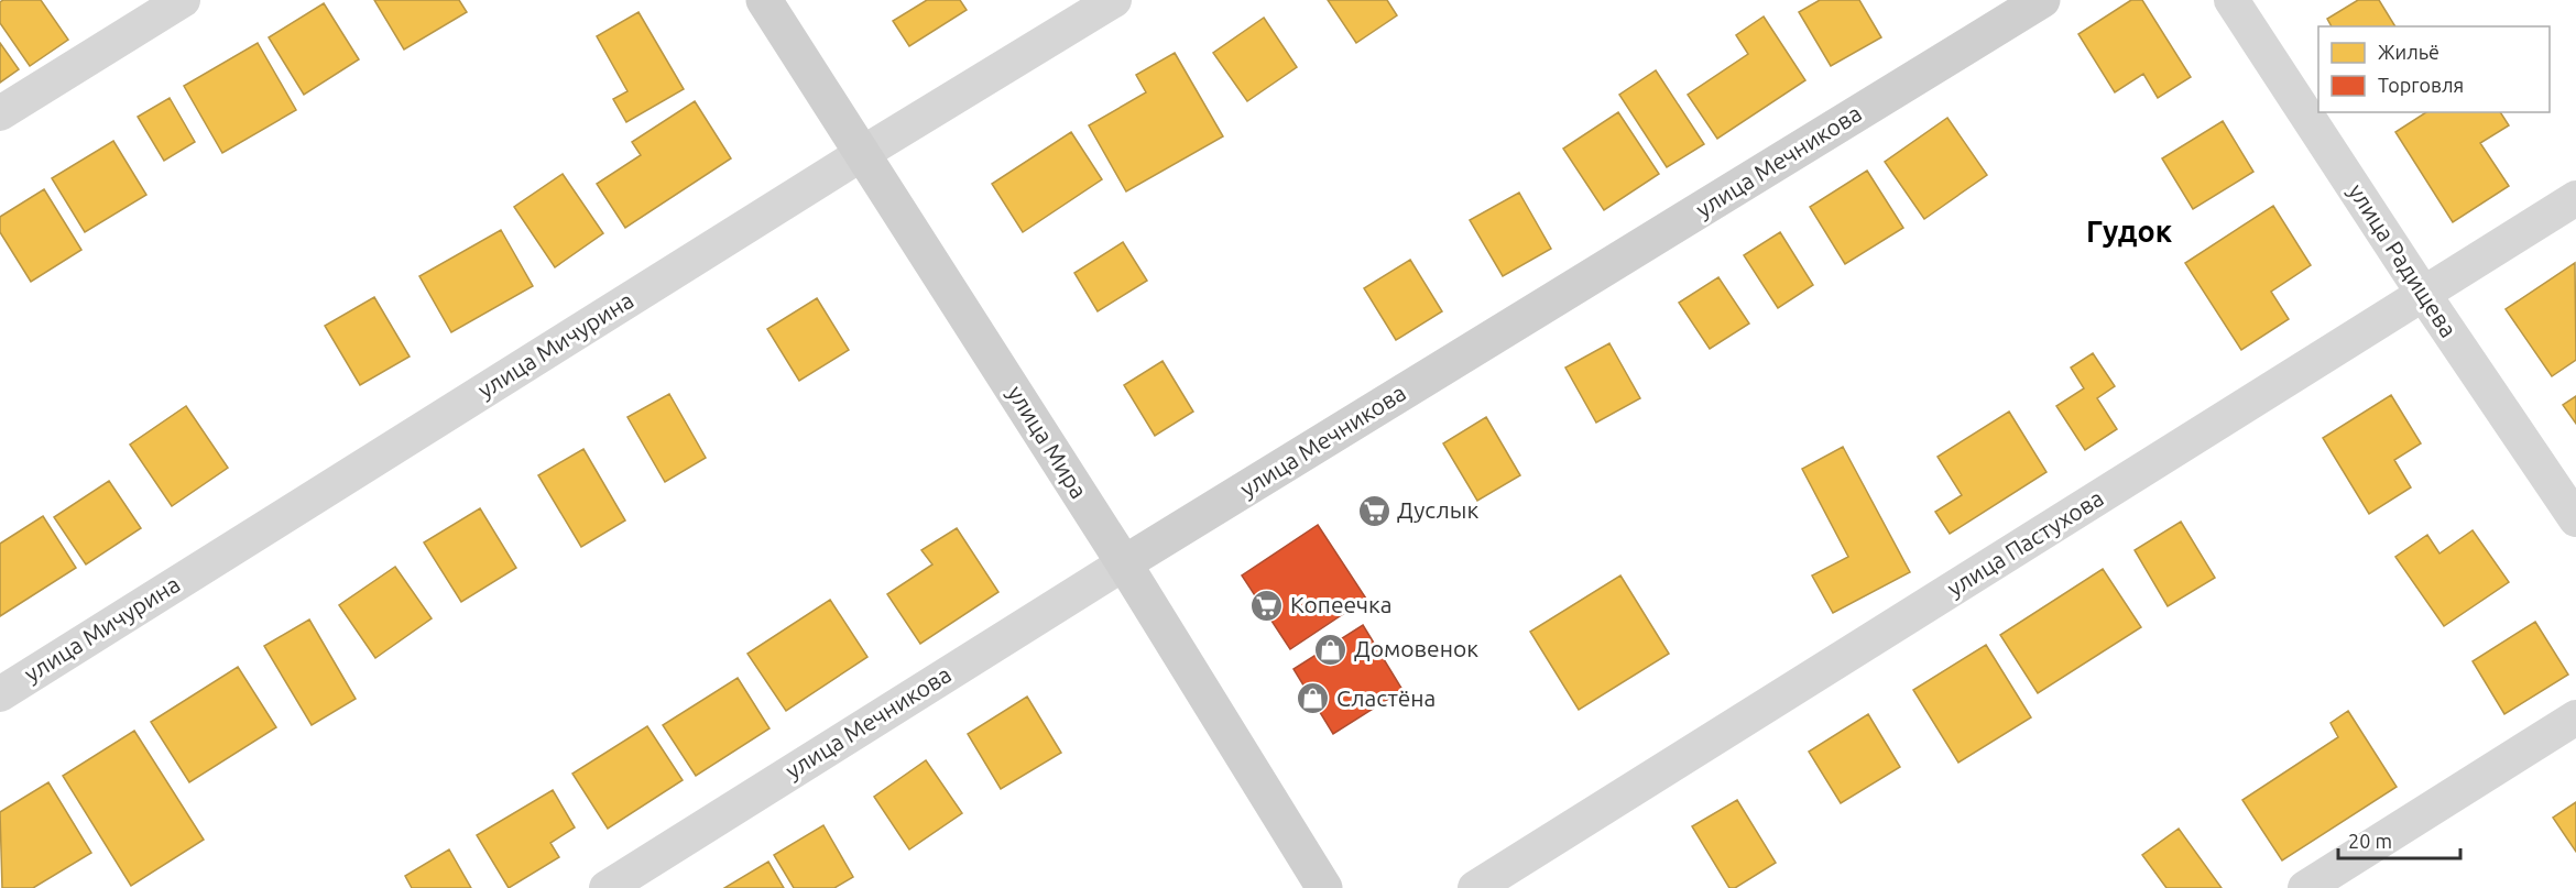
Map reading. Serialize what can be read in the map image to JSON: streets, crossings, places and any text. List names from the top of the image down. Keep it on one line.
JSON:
{"streets":{"main road":["улица Мечникова","улица Мира"],"street":["улица Радищева","улица Мичурина","улица Пастухова"]},"crossings":[["улица Мечникова","улица Мира"],["улица Радищева","улица Пастухова"],["улица Мичурина","улица Мира"]],"districts":["Гудок"],"places":{"supermarket":["Дуслык","Копеечка"],"shop":["Домовенок","Сластёна"]},"legend":["Жильё","Торговля"],"scale_bar":"20 m"}
